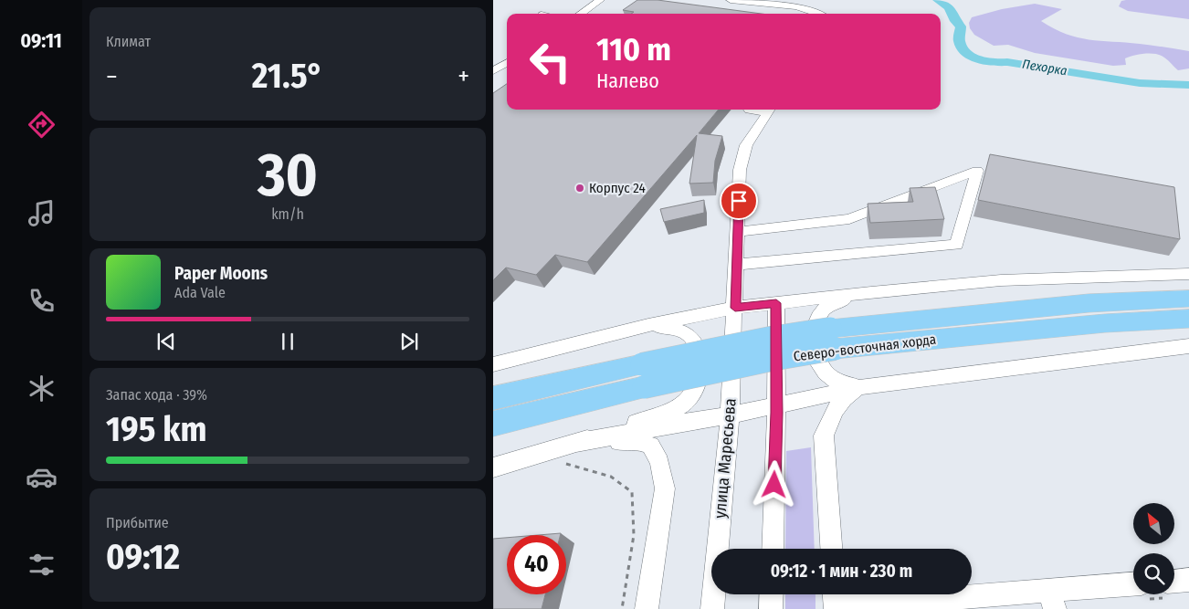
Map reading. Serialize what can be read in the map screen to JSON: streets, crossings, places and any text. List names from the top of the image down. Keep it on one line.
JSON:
{"streets":{"highway":["Северо-восточная хорда"],"street":["улица Маресьева"]},"water":["Пехорка"],"places":["Корпус 24"],"north":"top left","page":{"tabs":"09:11","tile":["Климат",["30","km/h"],["Запас хода · 39%","195 km"],["Прибытие","09:12"]],"turn":["110 m","Налево"],"heat":["−","21.5°","+"],"song":["Paper Moons","Ada Vale"],"limit":"40","trip":"09:12 · 1 мин · 230 m"}}
